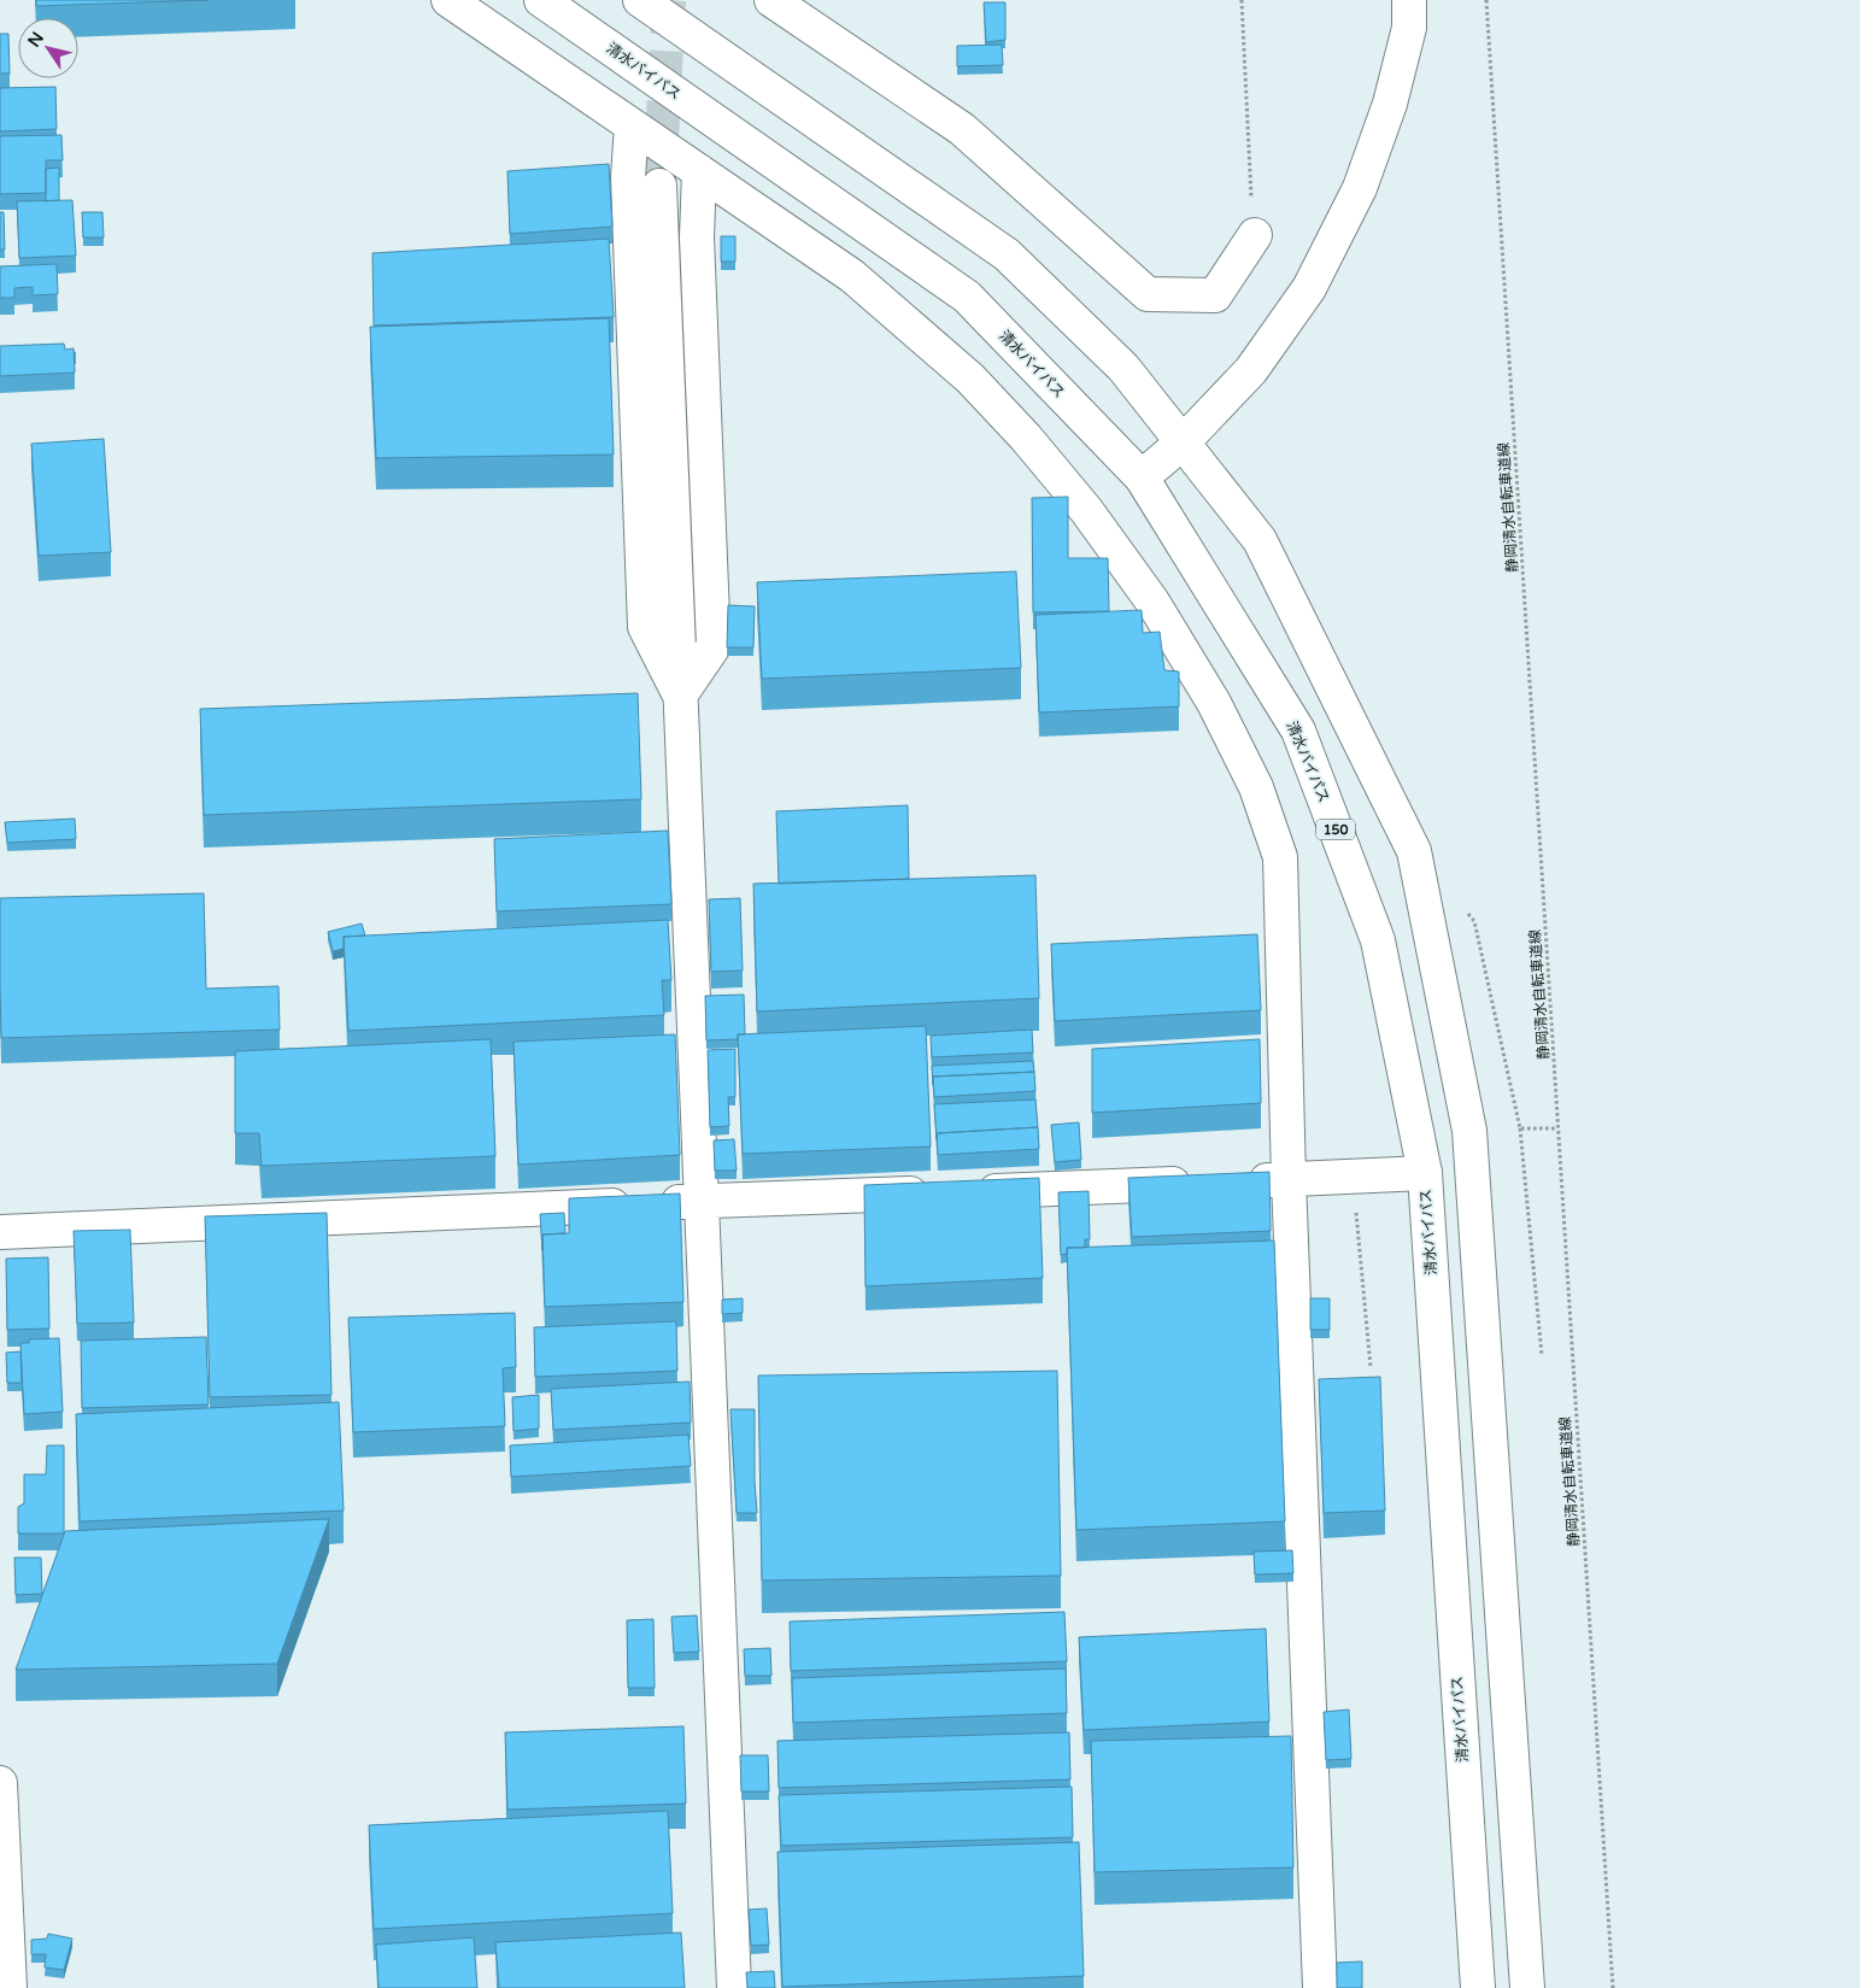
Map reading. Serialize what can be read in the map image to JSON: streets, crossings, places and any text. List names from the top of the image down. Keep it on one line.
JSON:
{"streets":{"main road":["清水バイパス","150"],"path":["静岡清水自転車道線"]},"north":"top left"}
